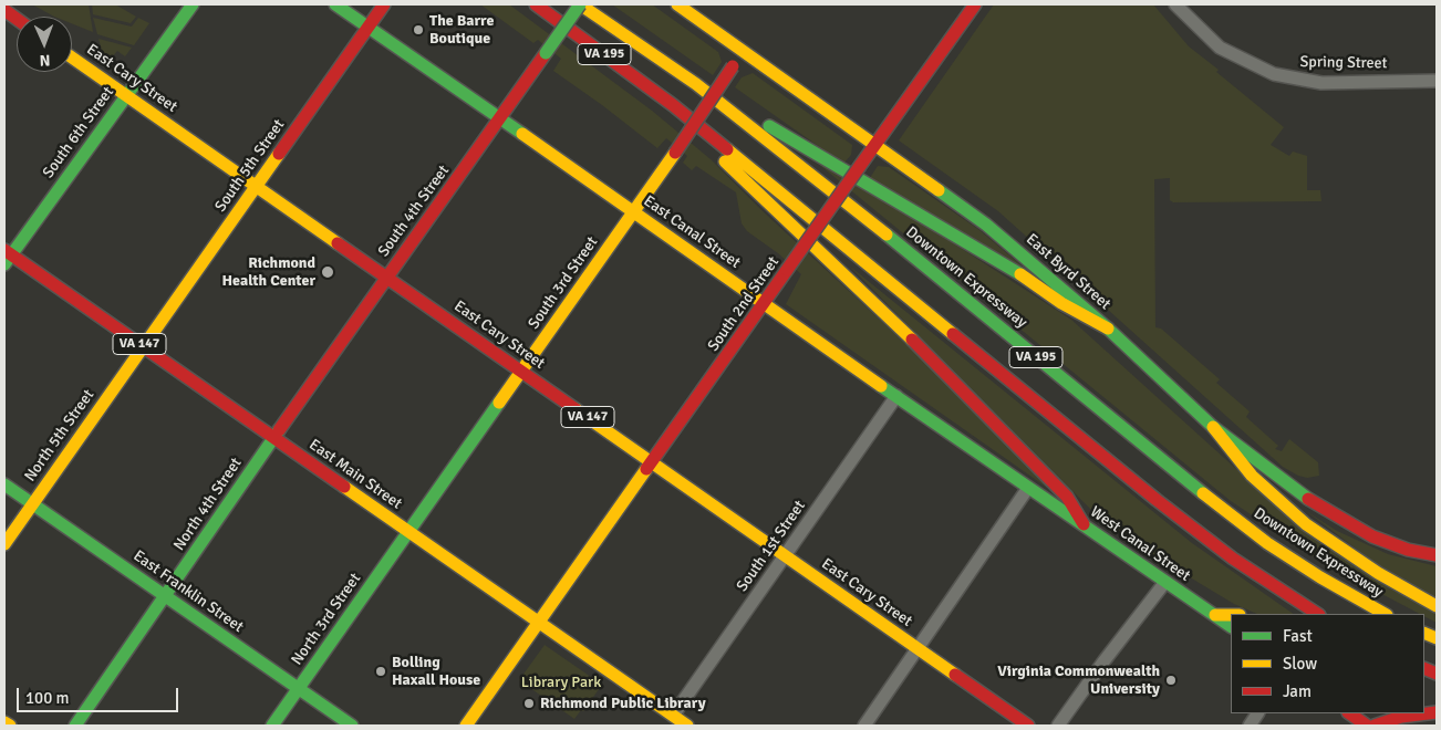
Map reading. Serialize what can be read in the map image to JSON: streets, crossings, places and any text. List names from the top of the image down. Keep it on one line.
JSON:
{"streets":{"main road":["VA 195","East Cary Street","South 6th Street","South 5th Street","South 4th Street","East Canal Street","East Byrd Street","Downtown Expressway","South 3rd Street","South 2nd Street","VA 147","North 5th Street","East Main Street","North 4th Street","West Canal Street","East Franklin Street","North 3rd Street"],"street":["Spring Street","South 1st Street"]},"crossings":[["East Cary Street","South 6th Street"],["East Cary Street","South 5th Street"],["East Cary Street","South 4th Street"],["East Cary Street","South 3rd Street"],["East Cary Street","South 2nd Street"],["East Cary Street","VA 147"],["East Cary Street","South 1st Street"],["South 6th Street","East Main Street"],["South 5th Street","East Canal Street"],["South 5th Street","North 5th Street"],["South 5th Street","East Main Street"],["South 4th Street","East Canal Street"],["South 4th Street","Downtown Expressway"],["South 4th Street","East Main Street"],["South 4th Street","North 4th Street"],["East Canal Street","South 3rd Street"],["East Canal Street","South 2nd Street"],["East Canal Street","West Canal Street"],["East Canal Street","South 1st Street"],["East Byrd Street","South 3rd Street"],["East Byrd Street","South 2nd Street"],["South 3rd Street","East Main Street"],["South 3rd Street","North 3rd Street"],["South 2nd Street","East Main Street"],["North 5th Street","East Main Street"],["North 5th Street","East Franklin Street"],["East Main Street","North 4th Street"],["East Main Street","South 1st Street"],["East Main Street","North 3rd Street"],["North 4th Street","East Franklin Street"],["East Franklin Street","North 3rd Street"]],"parks":["Library Park"],"places":["The Barre Boutique","Richmond Health Center","Bolling Haxall House","Virginia Commonwealth University","Richmond Public Library"],"legend":["Fast","Slow","Jam"],"scale_bar":"100 m","north":"bottom"}
